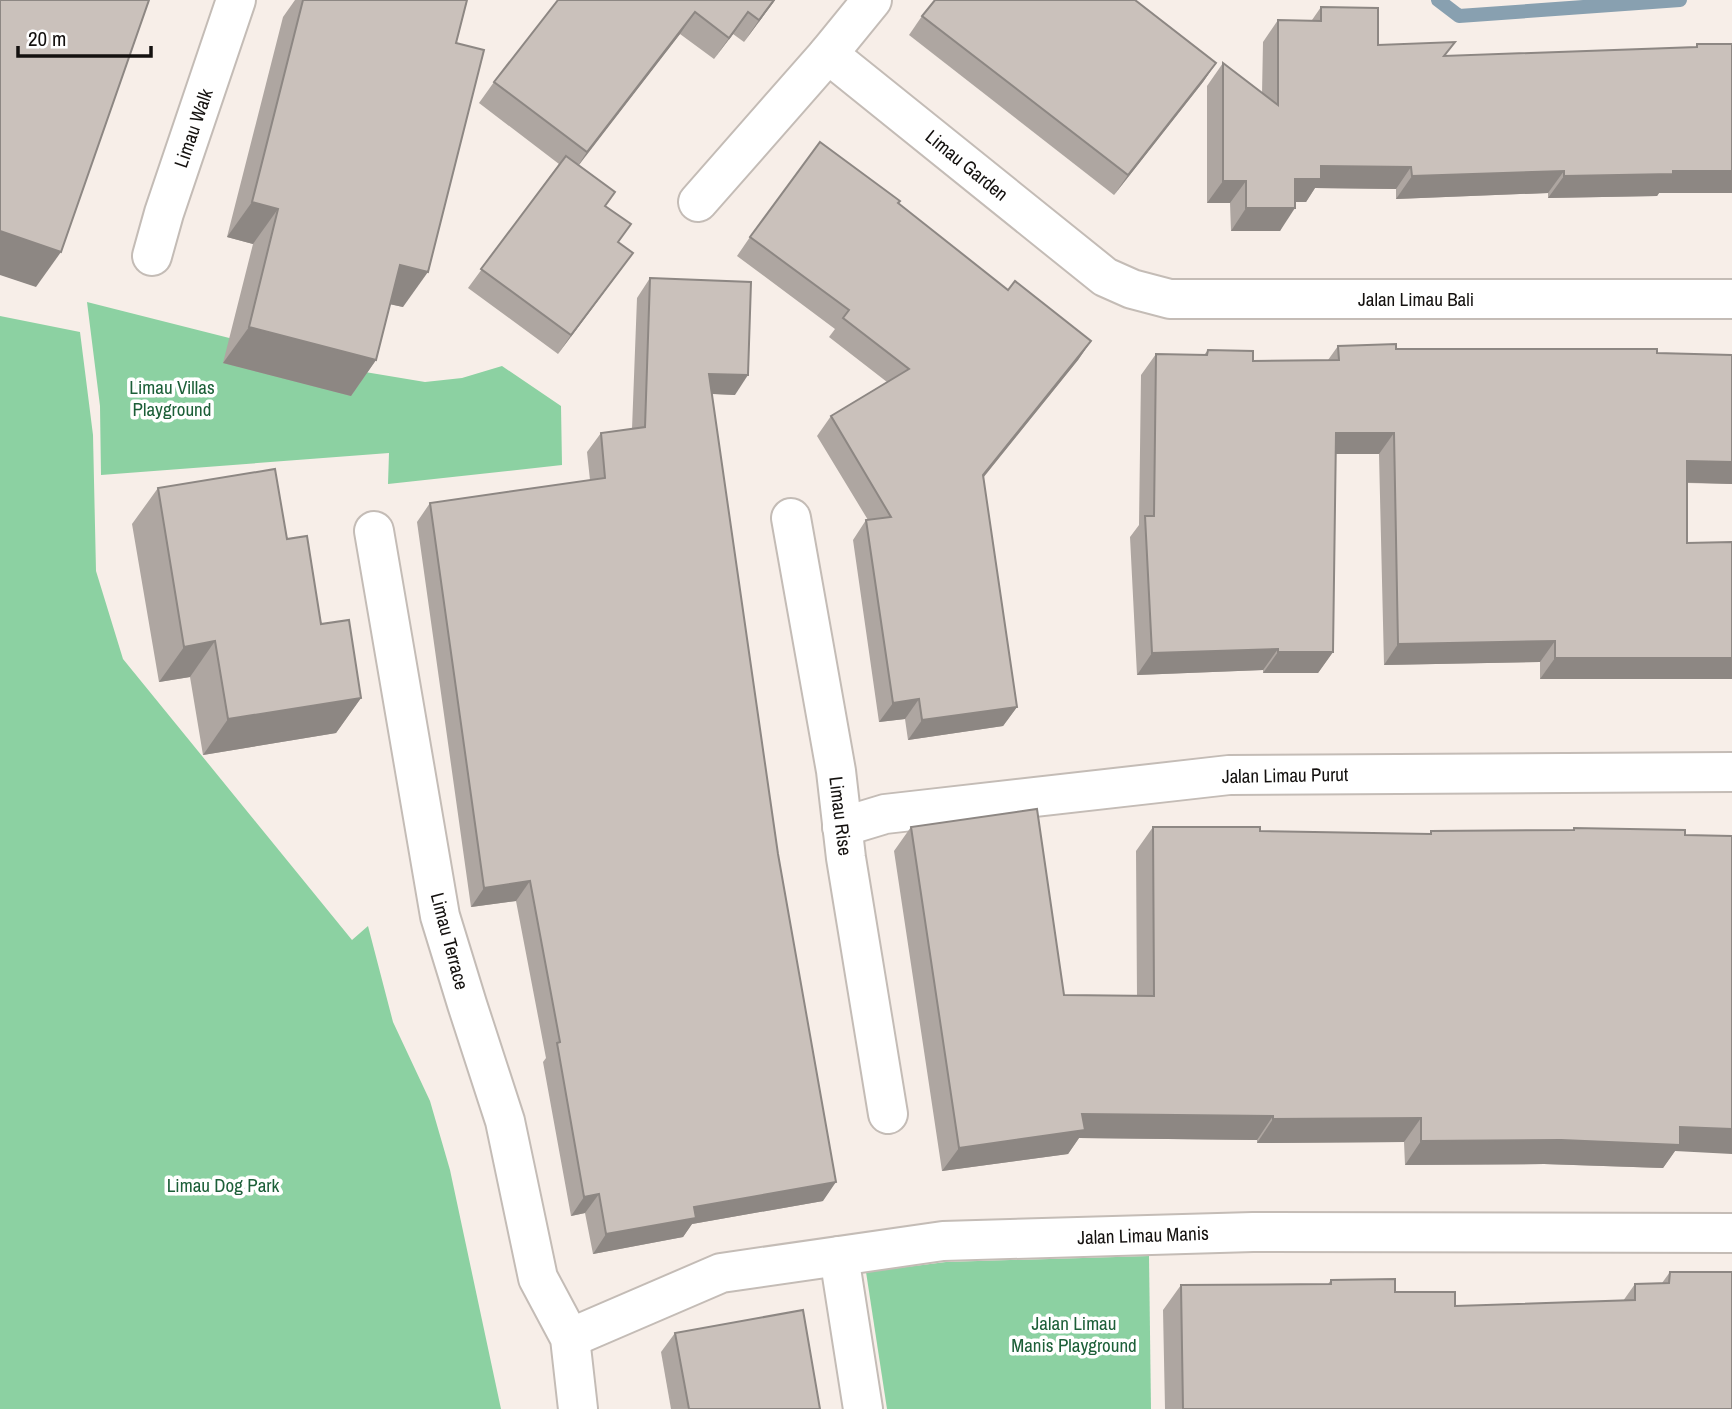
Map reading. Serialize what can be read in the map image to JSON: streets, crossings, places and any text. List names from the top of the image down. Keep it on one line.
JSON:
{"streets":{"street":["Limau Walk","Limau Garden","Jalan Limau Bali","Jalan Limau Purut","Limau Rise","Limau Terrace","Jalan Limau Manis"]},"crossings":[["Limau Garden","Jalan Limau Bali"],["Jalan Limau Purut","Limau Rise"],["Limau Terrace","Jalan Limau Manis"]],"parks":["Limau Villas Playground","Limau Dog Park","Jalan Limau Manis Playground"],"scale_bar":"20 m"}
